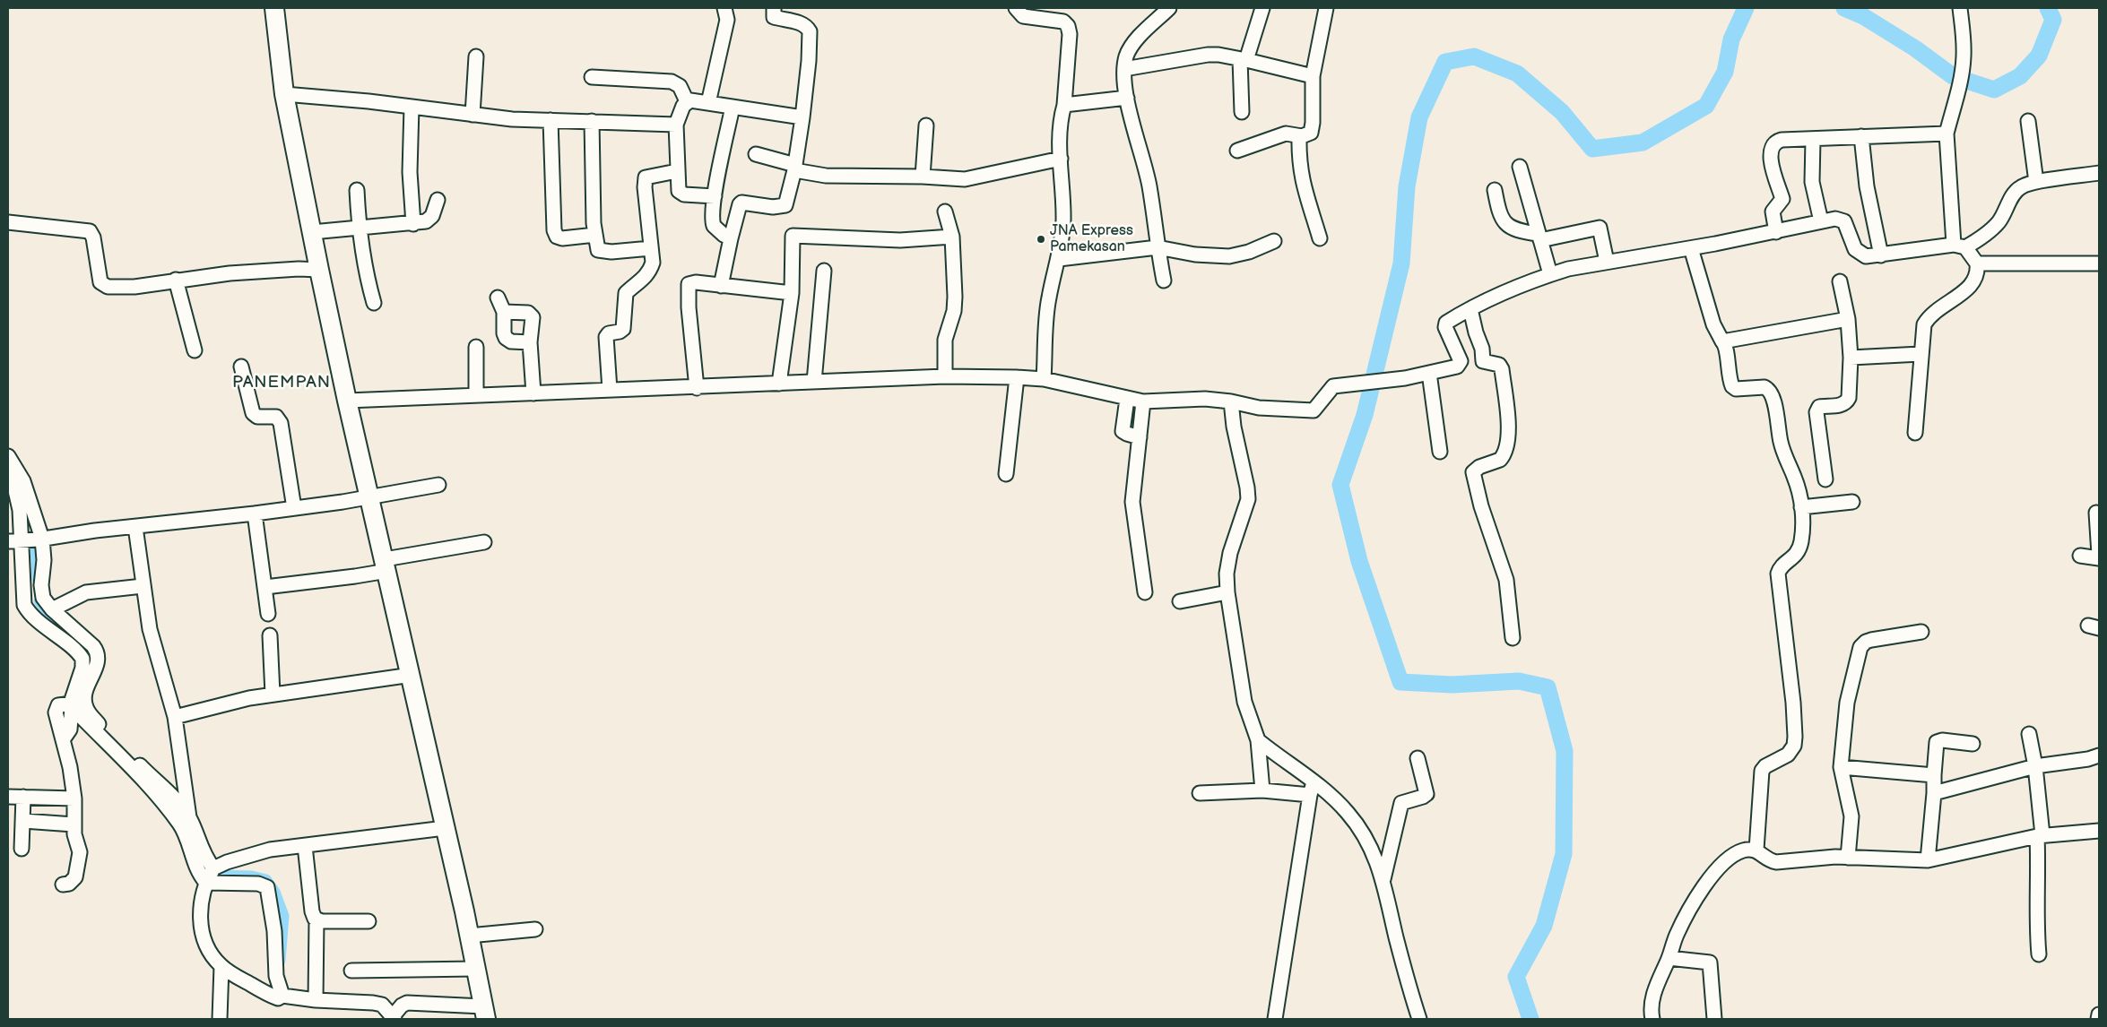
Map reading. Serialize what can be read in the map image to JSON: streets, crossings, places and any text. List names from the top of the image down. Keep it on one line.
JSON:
{"districts":["PANEMPAN"],"places":["JNA Express Pamekasan"]}
